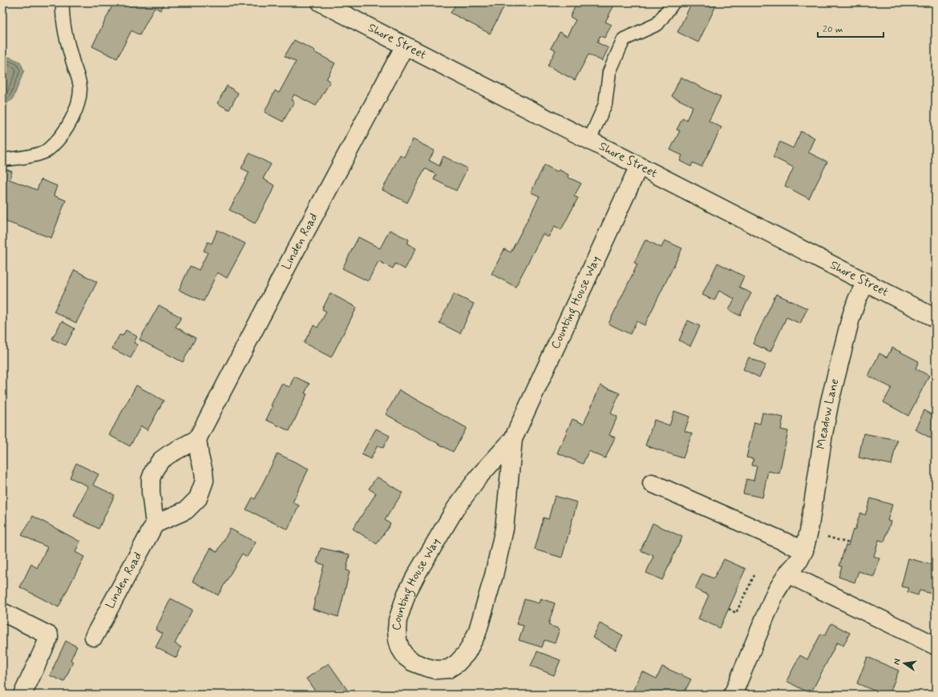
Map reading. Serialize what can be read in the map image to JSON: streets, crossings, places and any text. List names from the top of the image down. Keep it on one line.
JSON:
{"streets":{"street":["Shore Street","Linden Road","Counting House Way","Meadow Lane"]},"crossings":[["Shore Street","Linden Road"],["Shore Street","Counting House Way"],["Shore Street","Meadow Lane"]],"scale_bar":"20 m","north":"left"}
